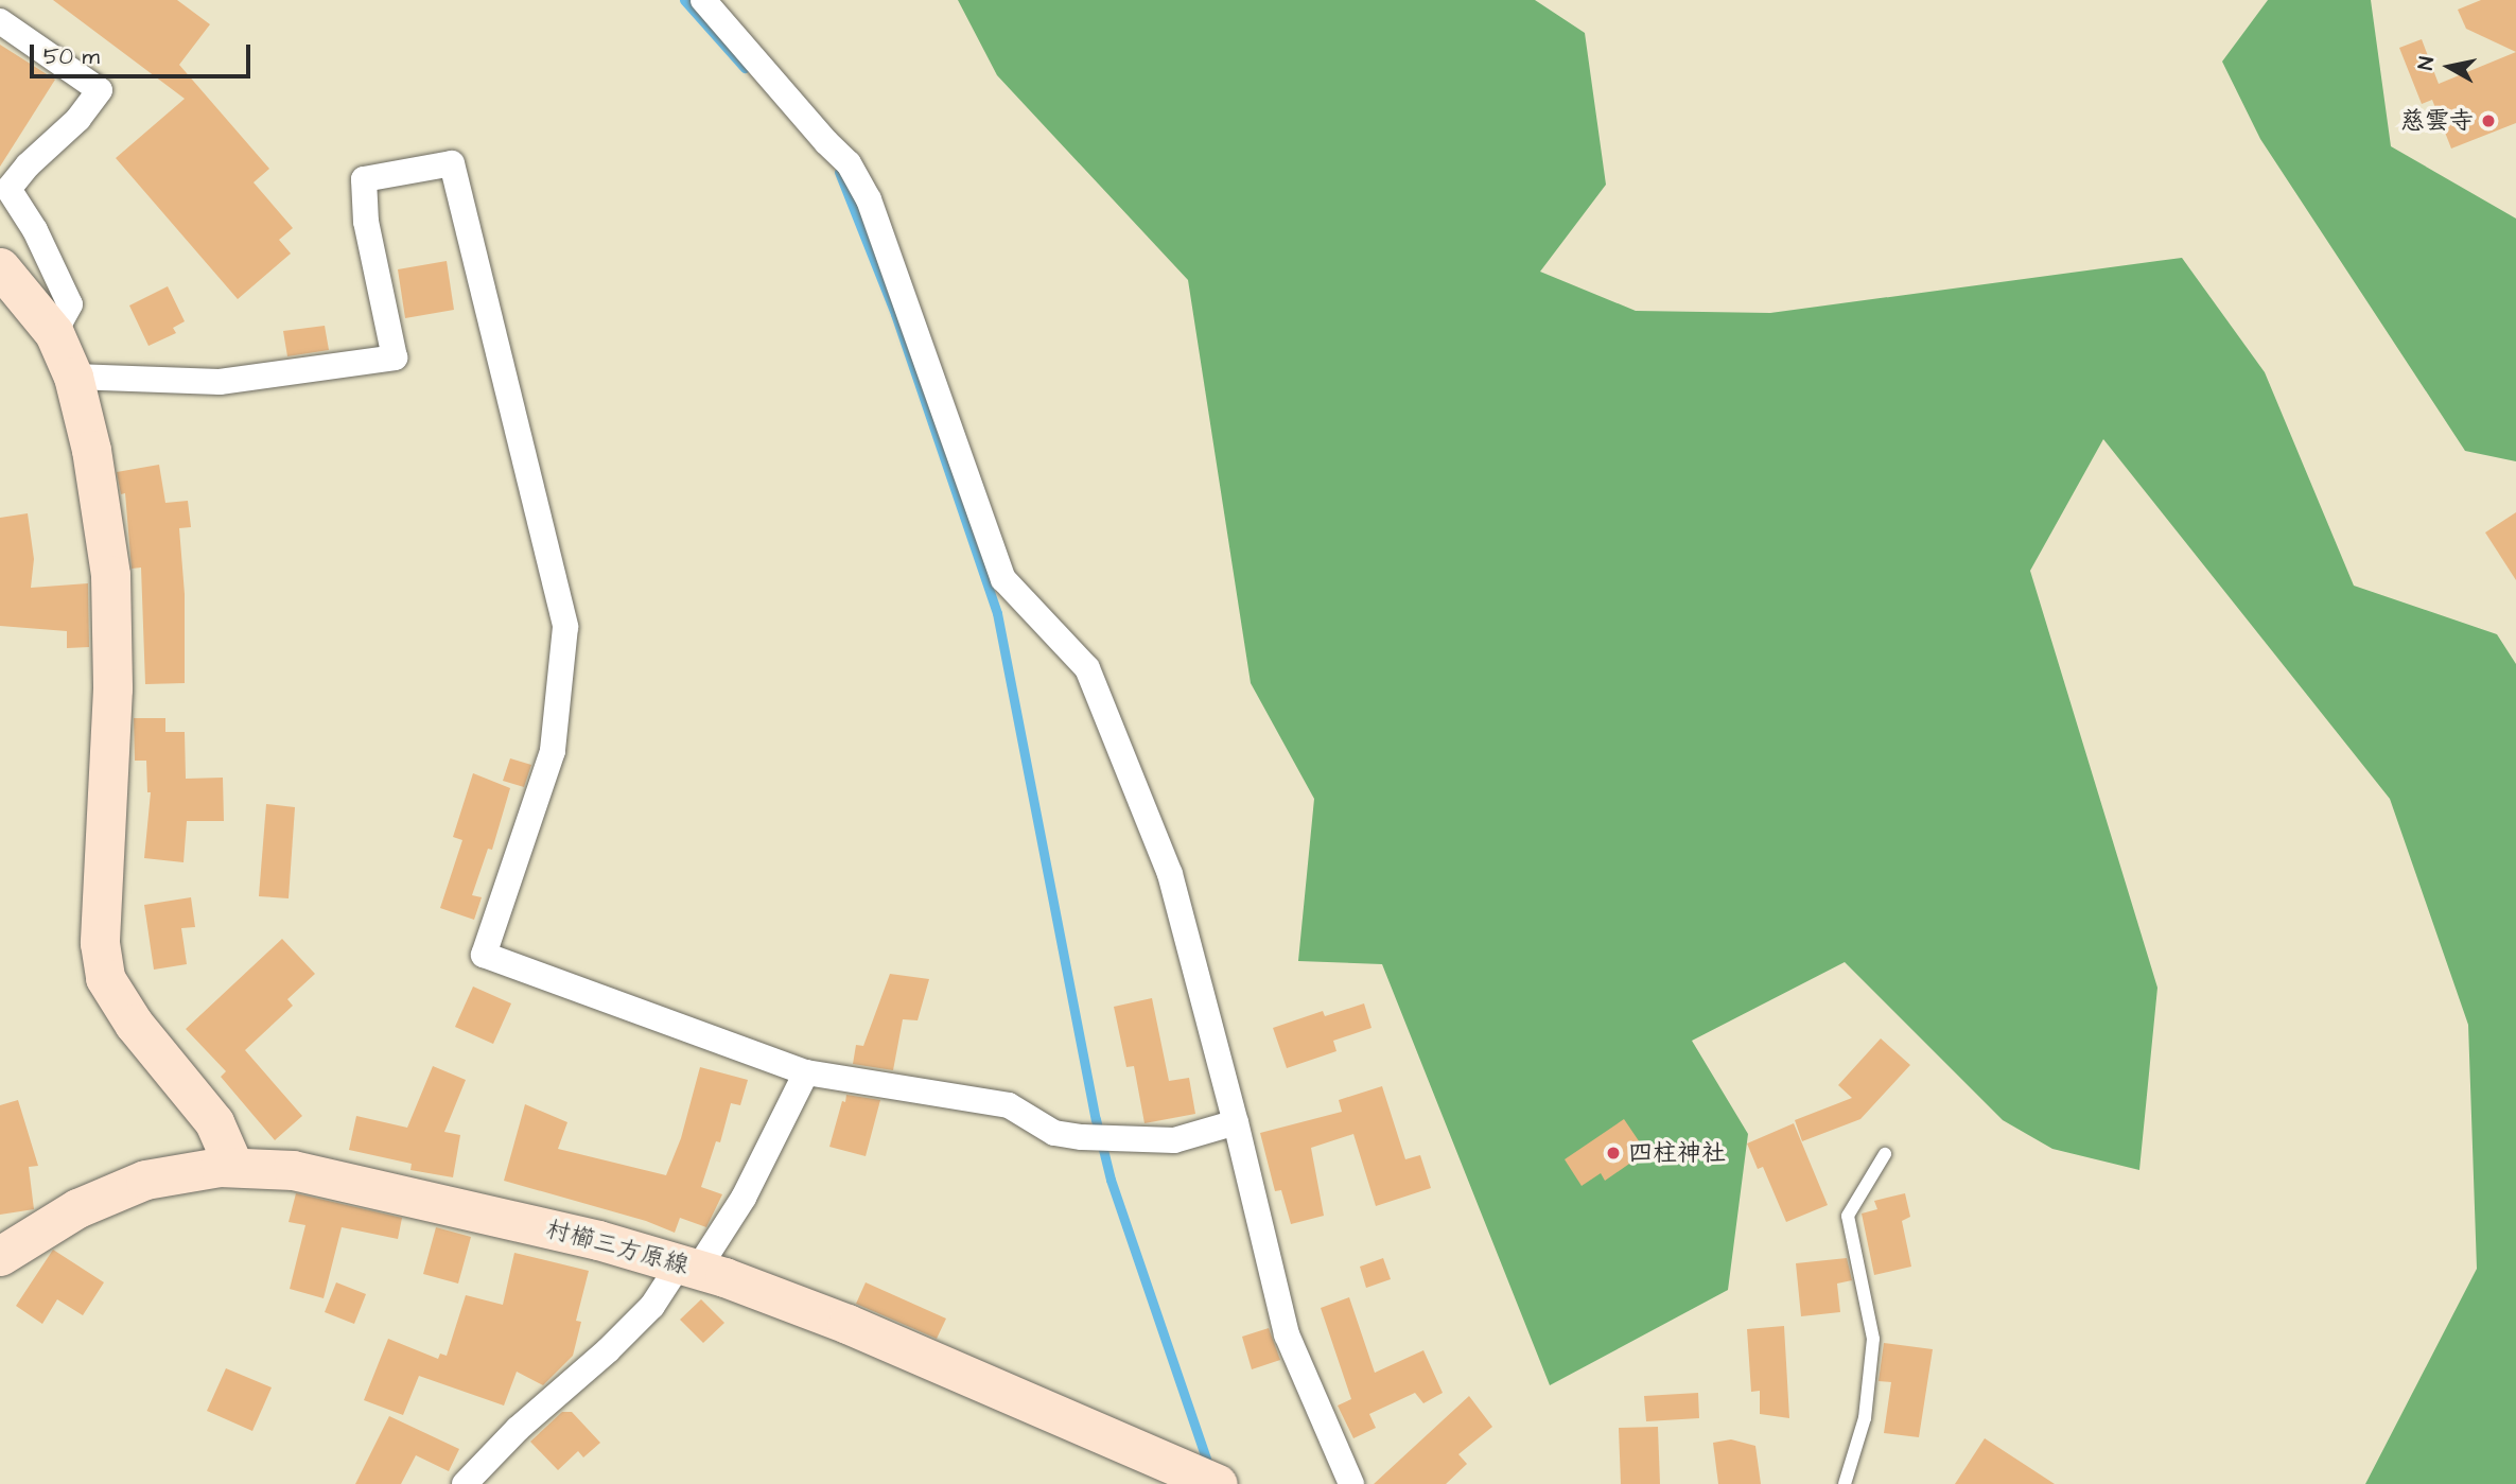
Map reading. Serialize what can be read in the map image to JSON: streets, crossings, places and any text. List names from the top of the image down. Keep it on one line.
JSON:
{"streets":{"main road":["村櫛三方原線"]},"places":["慈雲寺","四柱神社"],"scale_bar":"50 m","north":"left"}
